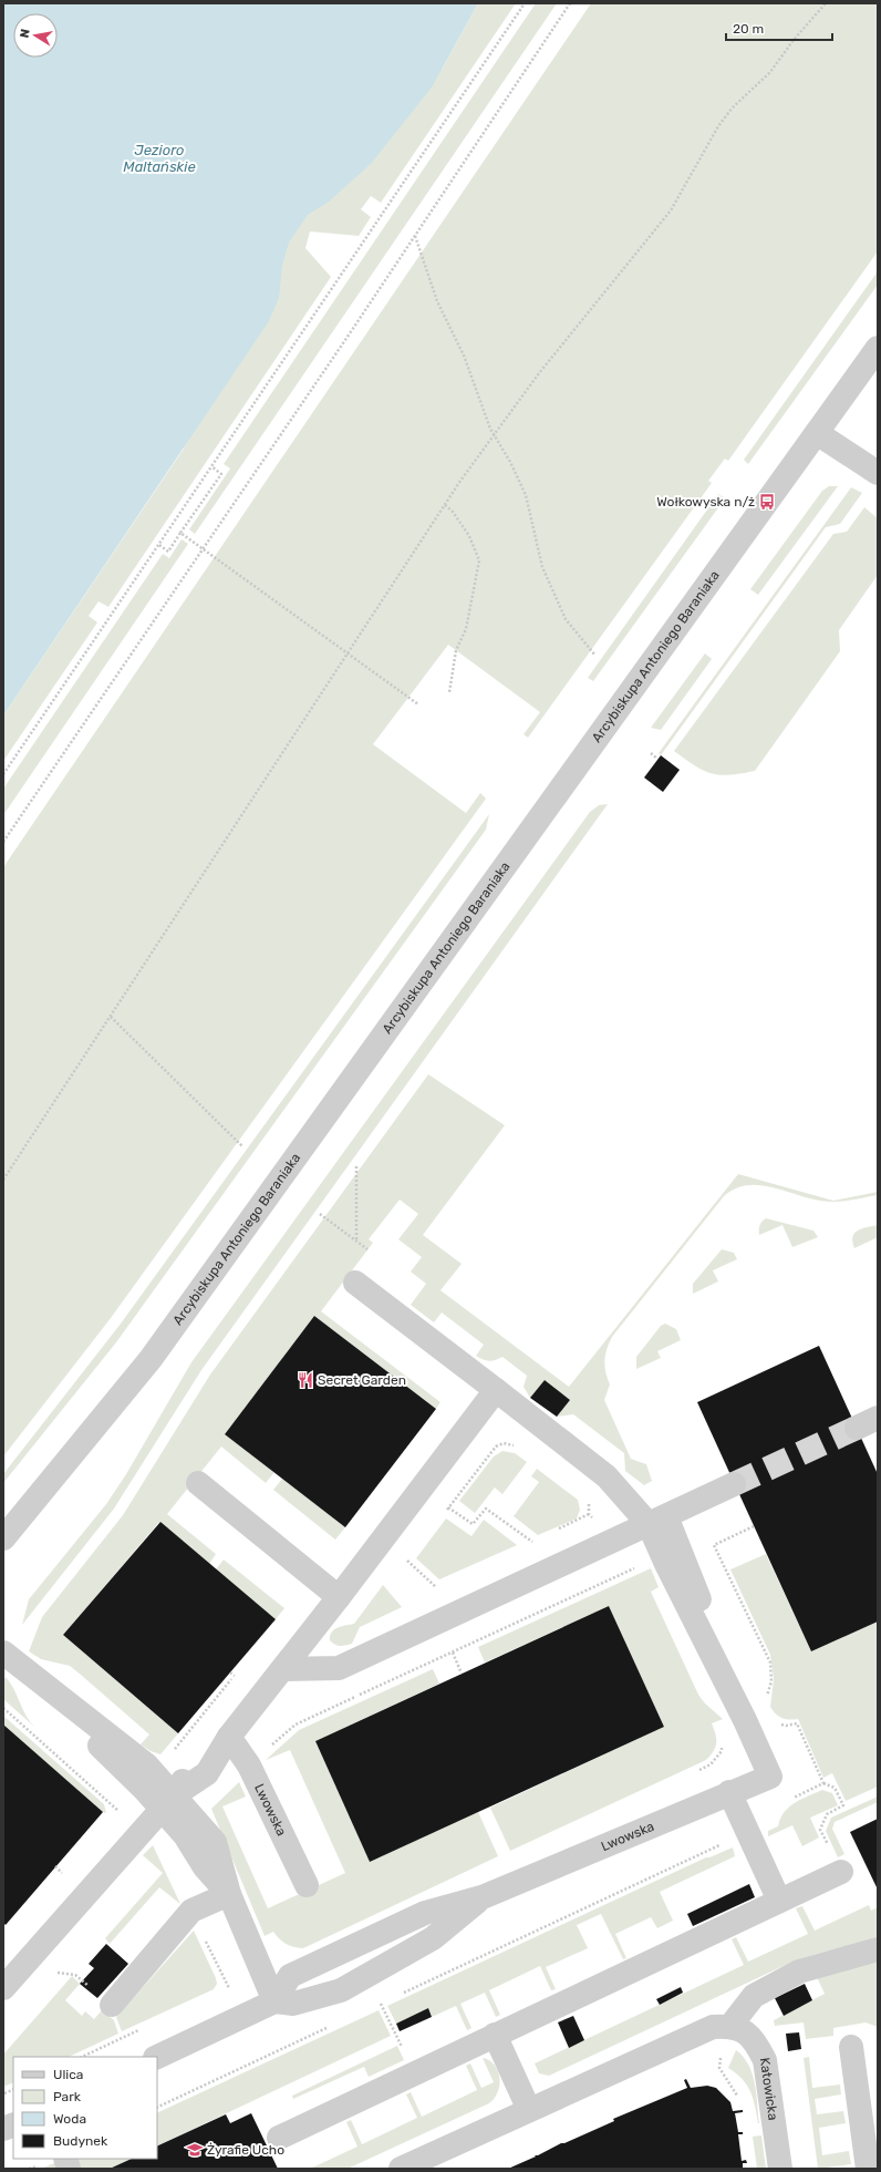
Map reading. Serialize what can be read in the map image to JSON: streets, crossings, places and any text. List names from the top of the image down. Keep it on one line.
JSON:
{"streets":{"street":["Arcybiskupa Antoniego Baraniaka","Lwowska","Katowicka"]},"water":["Jezioro Maltańskie"],"places":{"bus stop":["Wołkowyska n/ż"],"restaurant":["Secret Garden"],"school or university":["Żyrafie Ucho"]},"legend":["Ulica","Park","Woda","Budynek"],"scale_bar":"20 m","north":"left"}
